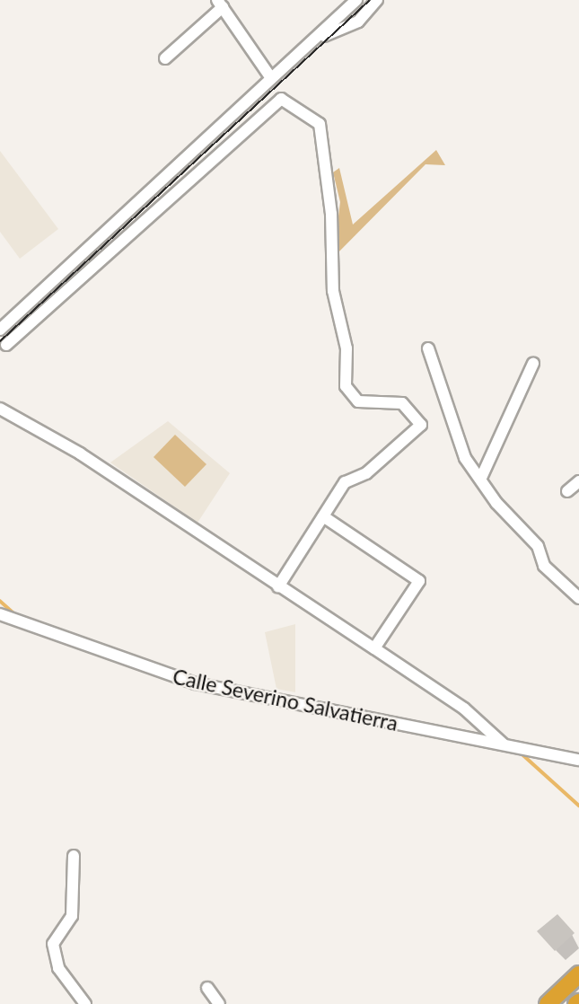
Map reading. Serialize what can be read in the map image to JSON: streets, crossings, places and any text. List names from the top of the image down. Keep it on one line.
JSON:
{"streets":{"street":["Calle Severino Salvatierra"]}}
